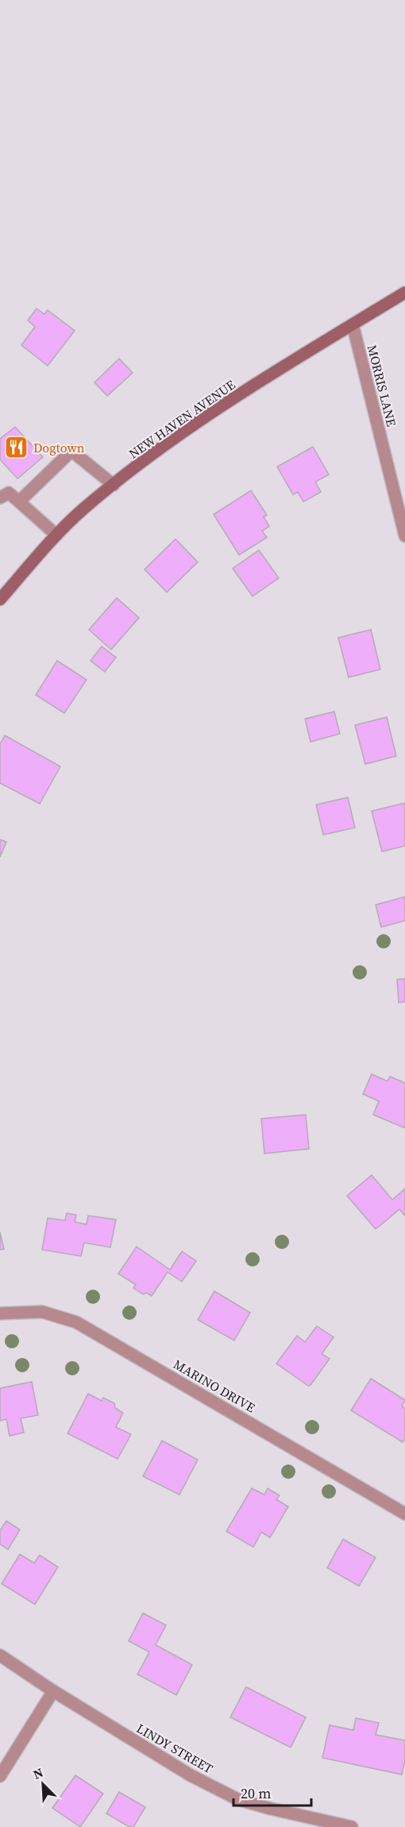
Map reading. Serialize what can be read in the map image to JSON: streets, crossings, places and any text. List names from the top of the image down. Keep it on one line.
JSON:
{"streets":{"main road":["NEW HAVEN AVENUE"],"street":["MORRIS LANE","MARINO DRIVE","LINDY STREET"]},"crossings":[["MORRIS LANE","NEW HAVEN AVENUE"]],"places":{"restaurant":["Dogtown"]},"scale_bar":"20 m","north":"top left"}
